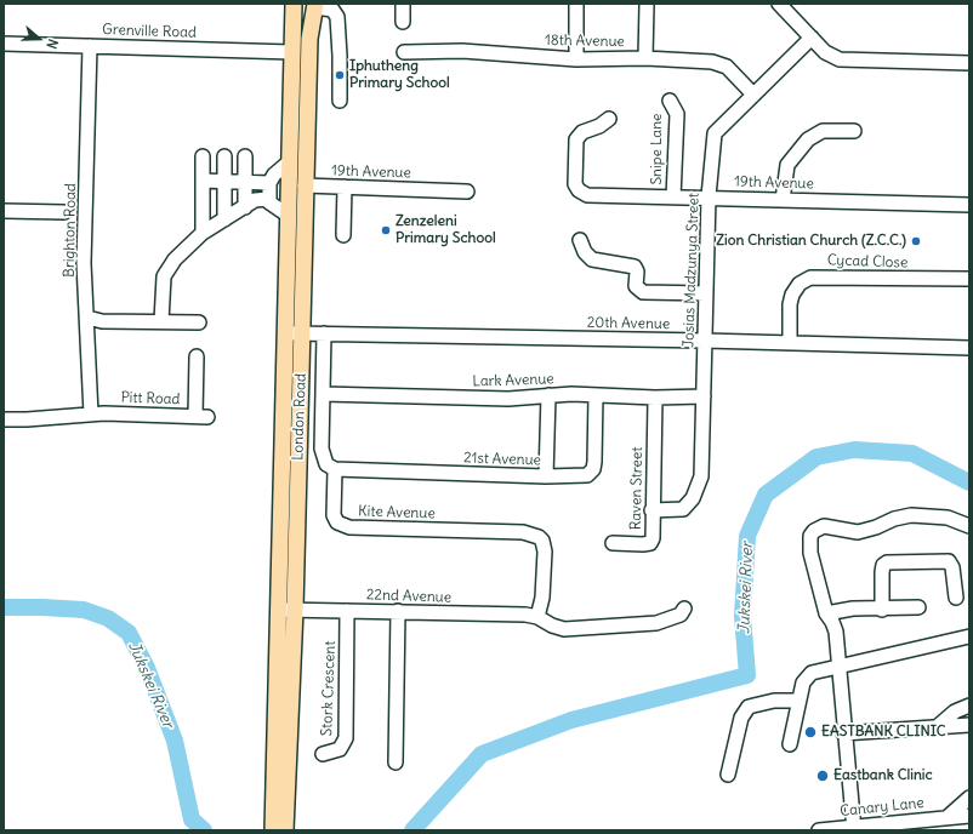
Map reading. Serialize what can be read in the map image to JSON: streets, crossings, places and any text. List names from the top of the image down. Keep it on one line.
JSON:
{"streets":{"main road":["London Road"],"street":["Grenville Road","18th Avenue","Snipe Lane","19th Avenue","Brighton Road","Cycad Close","Josias Madzunya Street","20th Avenue","Lark Avenue","Pitt Road","21st Avenue","Raven Street","Kite Avenue","22nd Avenue","Stork Crescent","Canary Lane"]},"crossings":[["Grenville Road","Brighton Road"],["Grenville Road","London Road"],["18th Avenue","Josias Madzunya Street"],["Snipe Lane","19th Avenue"],["19th Avenue","Josias Madzunya Street"],["19th Avenue","London Road"],["Brighton Road","Pitt Road"],["Cycad Close","20th Avenue"],["Josias Madzunya Street","20th Avenue"],["Josias Madzunya Street","Lark Avenue"],["Josias Madzunya Street","Raven Street"],["20th Avenue","London Road"],["Lark Avenue","21st Avenue"],["Lark Avenue","Raven Street"],["London Road","22nd Avenue"],["21st Avenue","Kite Avenue"],["Kite Avenue","22nd Avenue"],["22nd Avenue","Stork Crescent"]],"water":["Jukskei River"],"places":["Iphutheng Primary School","Zenzeleni Primary School","Zion Christian Church (Z.C.C.)","EASTBANK CLINIC","Eastbank Clinic"],"north":"right"}
